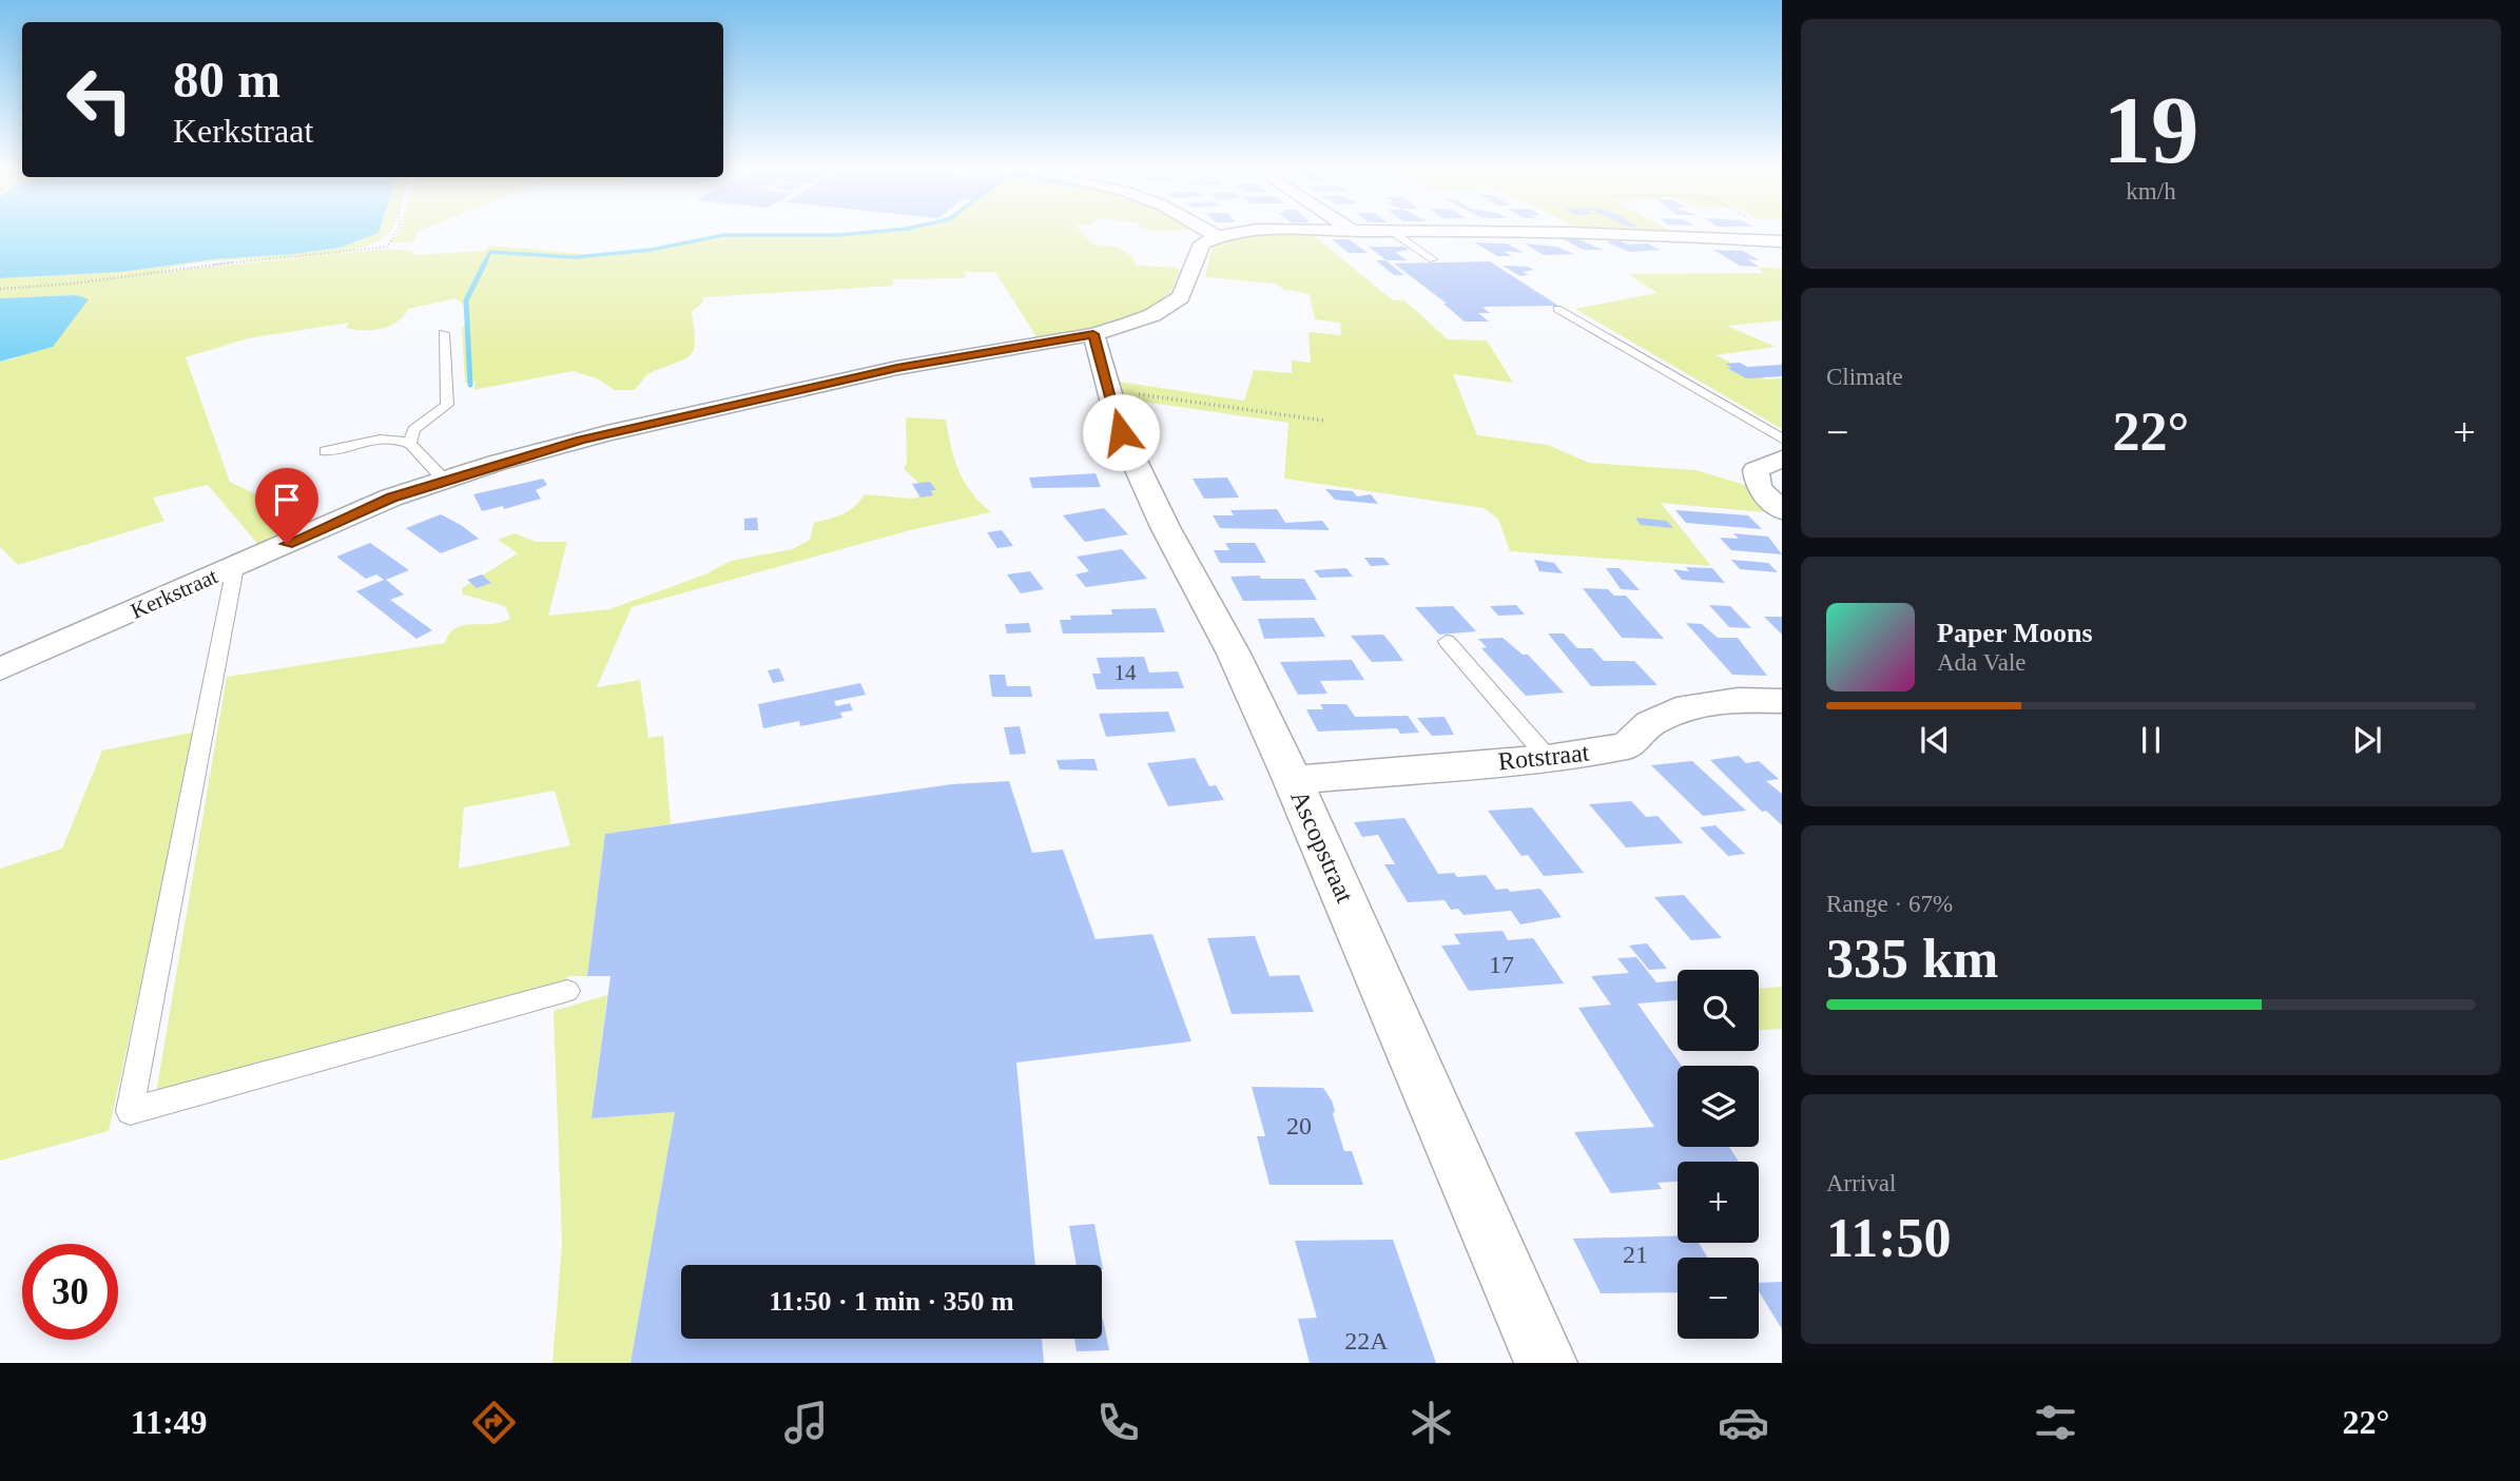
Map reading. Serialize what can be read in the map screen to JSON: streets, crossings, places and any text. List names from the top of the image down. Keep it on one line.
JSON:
{"streets":{"street":["Kerkstraat","Rotstraat","Ascopstraat"]},"crossings":[["Kerkstraat","Ascopstraat"],["Rotstraat","Ascopstraat"]],"house_numbers":["14","17","20","21","22A"],"page":{"tile":[["19","km/h"],"Climate",["Range · 67%","335 km"],["Arrival","11:50"]],"turn":["80 m","Kerkstraat"],"heat":["−","22°","+"],"song":["Paper Moons","Ada Vale"],"map_buttons":["+","−"],"limit":"30","trip":"11:50 · 1 min · 350 m","tabs":["11:49","22°"]}}
